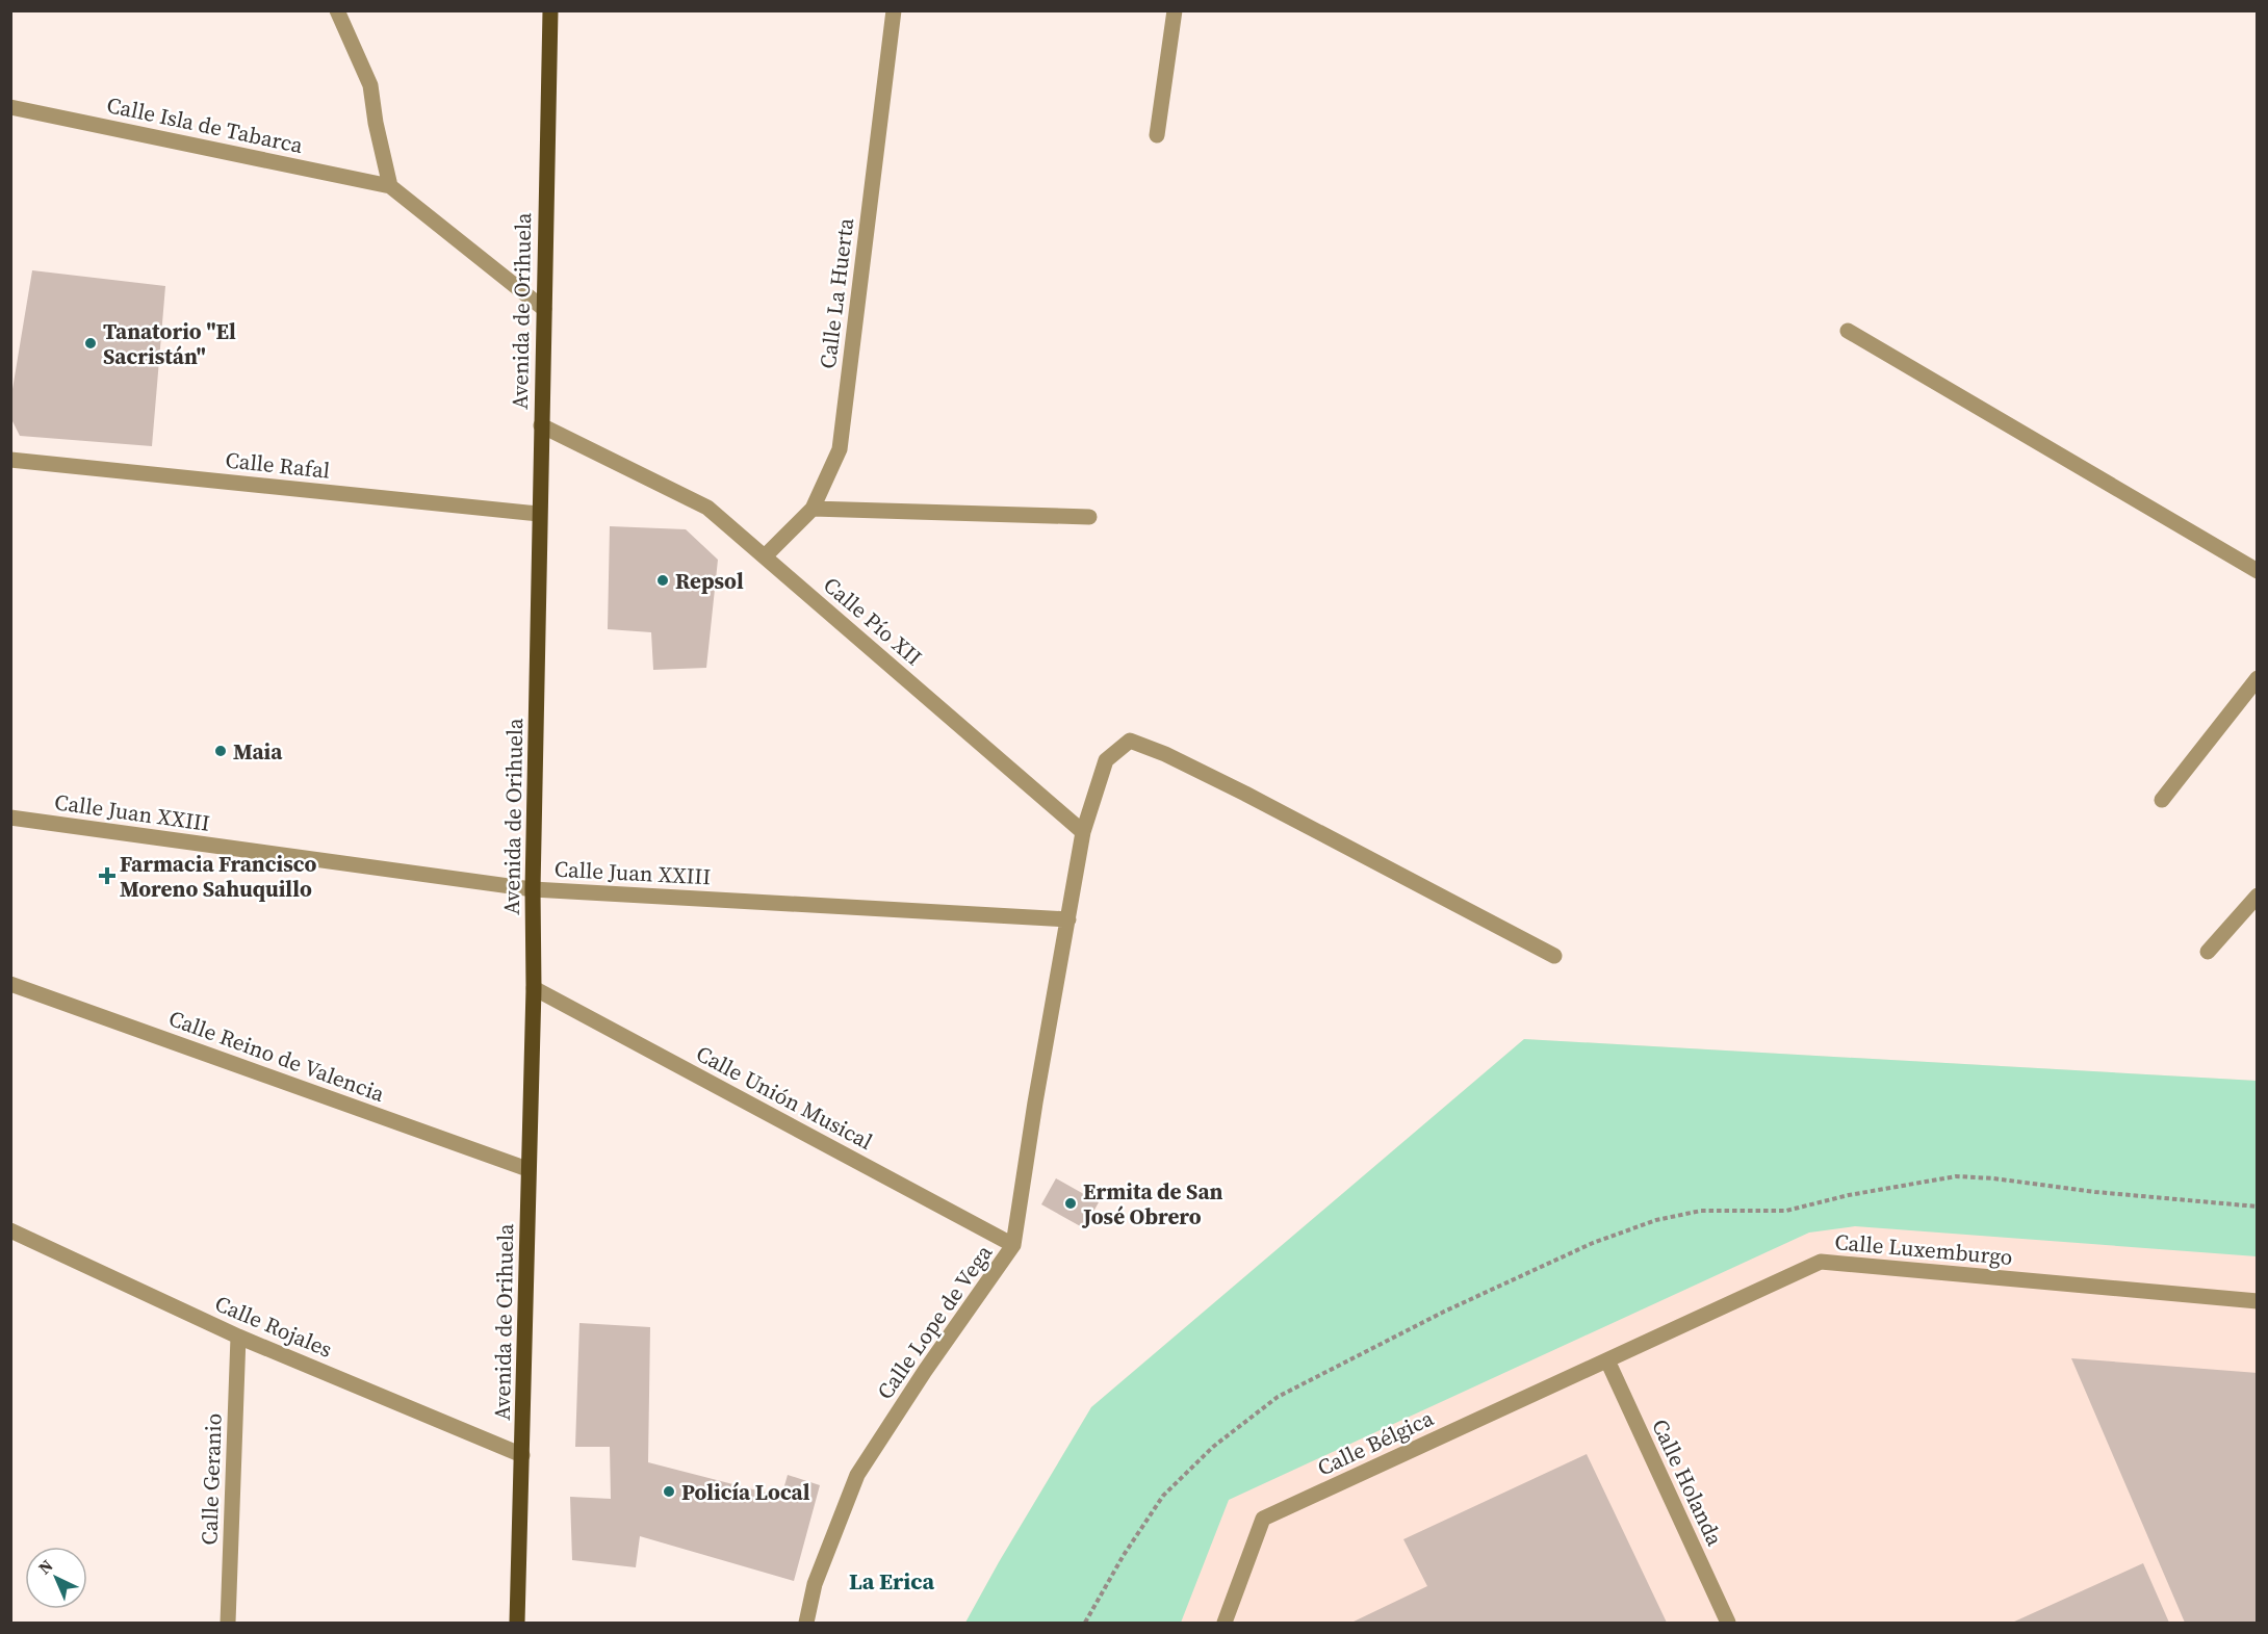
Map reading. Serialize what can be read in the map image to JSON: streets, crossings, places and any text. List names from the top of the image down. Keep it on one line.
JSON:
{"streets":{"main road":["Avenida de Orihuela"],"street":["Calle Isla de Tabarca","Calle La Huerta","Calle Rafal","Calle Pío XII","Calle Juan XXIII","Calle Reino de Valencia","Calle Unión Musical","Calle Luxemburgo","Calle Lope de Vega","Calle Rojales","Calle Bélgica","Calle Geranio","Calle Holanda"]},"crossings":[["Calle La Huerta","Calle Pío XII"],["Avenida de Orihuela","Calle Rafal"],["Avenida de Orihuela","Calle Pío XII"],["Avenida de Orihuela","Calle Juan XXIII"],["Avenida de Orihuela","Calle Reino de Valencia"],["Avenida de Orihuela","Calle Unión Musical"],["Avenida de Orihuela","Calle Rojales"],["Calle Juan XXIII","Calle Lope de Vega"],["Calle Unión Musical","Calle Lope de Vega"],["Calle Luxemburgo","Calle Bélgica"],["Calle Luxemburgo","Calle Holanda"],["Calle Rojales","Calle Geranio"],["Calle Bélgica","Calle Holanda"]],"districts":["La Erica"],"places":{"other":["Tanatorio \"El Sacristán\"","Repsol","Maia","Ermita de San José Obrero","Policía Local"],"health":["Farmacia Francisco Moreno Sahuquillo"]},"north":"top left"}
